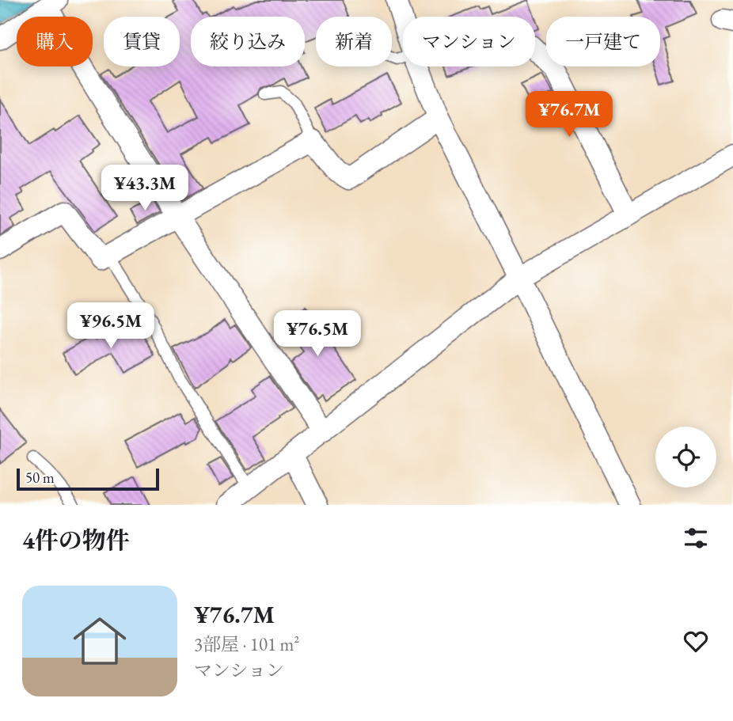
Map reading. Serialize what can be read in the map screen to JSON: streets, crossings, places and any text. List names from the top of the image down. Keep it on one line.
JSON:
{"scale_bar":"50 m","page":{"chip":["購入","賃貸","絞り込み","新着","マンション","一戸建て"],"price":["¥76.7M","¥43.3M","¥96.5M","¥76.5M"],"scale":"50 m","heading":"4件の物件","list":[{"name":"¥76.7M","note":"3部屋 · 101 m² · マンション"}]}}
